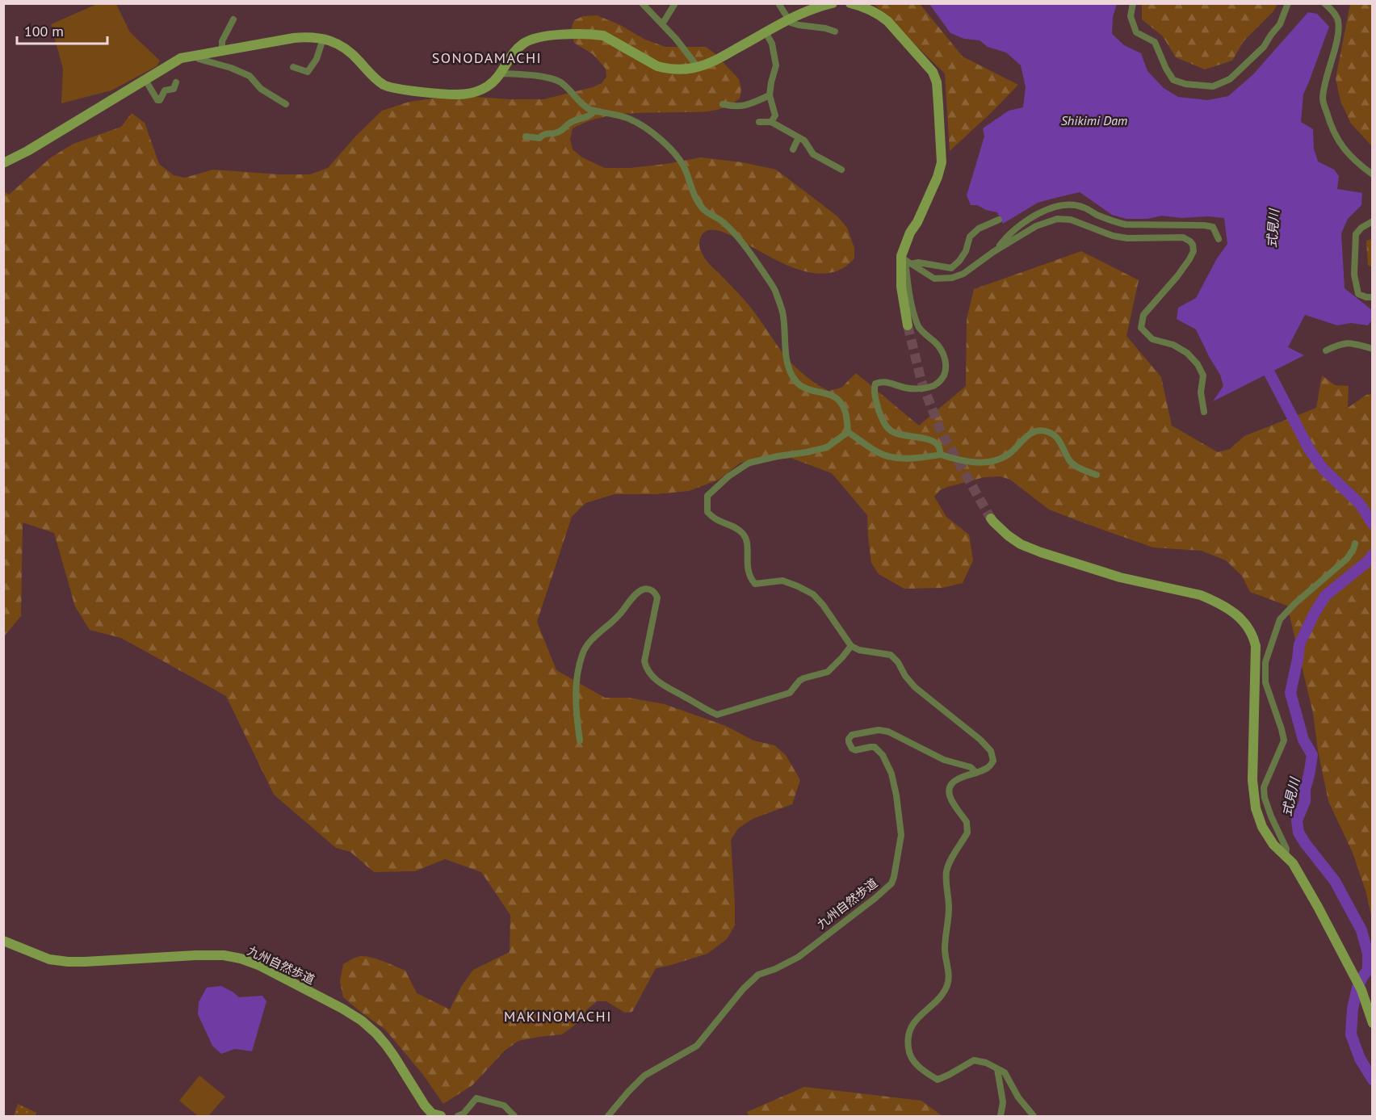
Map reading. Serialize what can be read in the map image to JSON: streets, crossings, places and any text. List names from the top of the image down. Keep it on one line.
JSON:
{"streets":{"street":["九州自然歩道"]},"districts":["SONODAMACHI","MAKINOMACHI"],"water":["Shikimi Dam","式見川"],"scale_bar":"100 m"}
